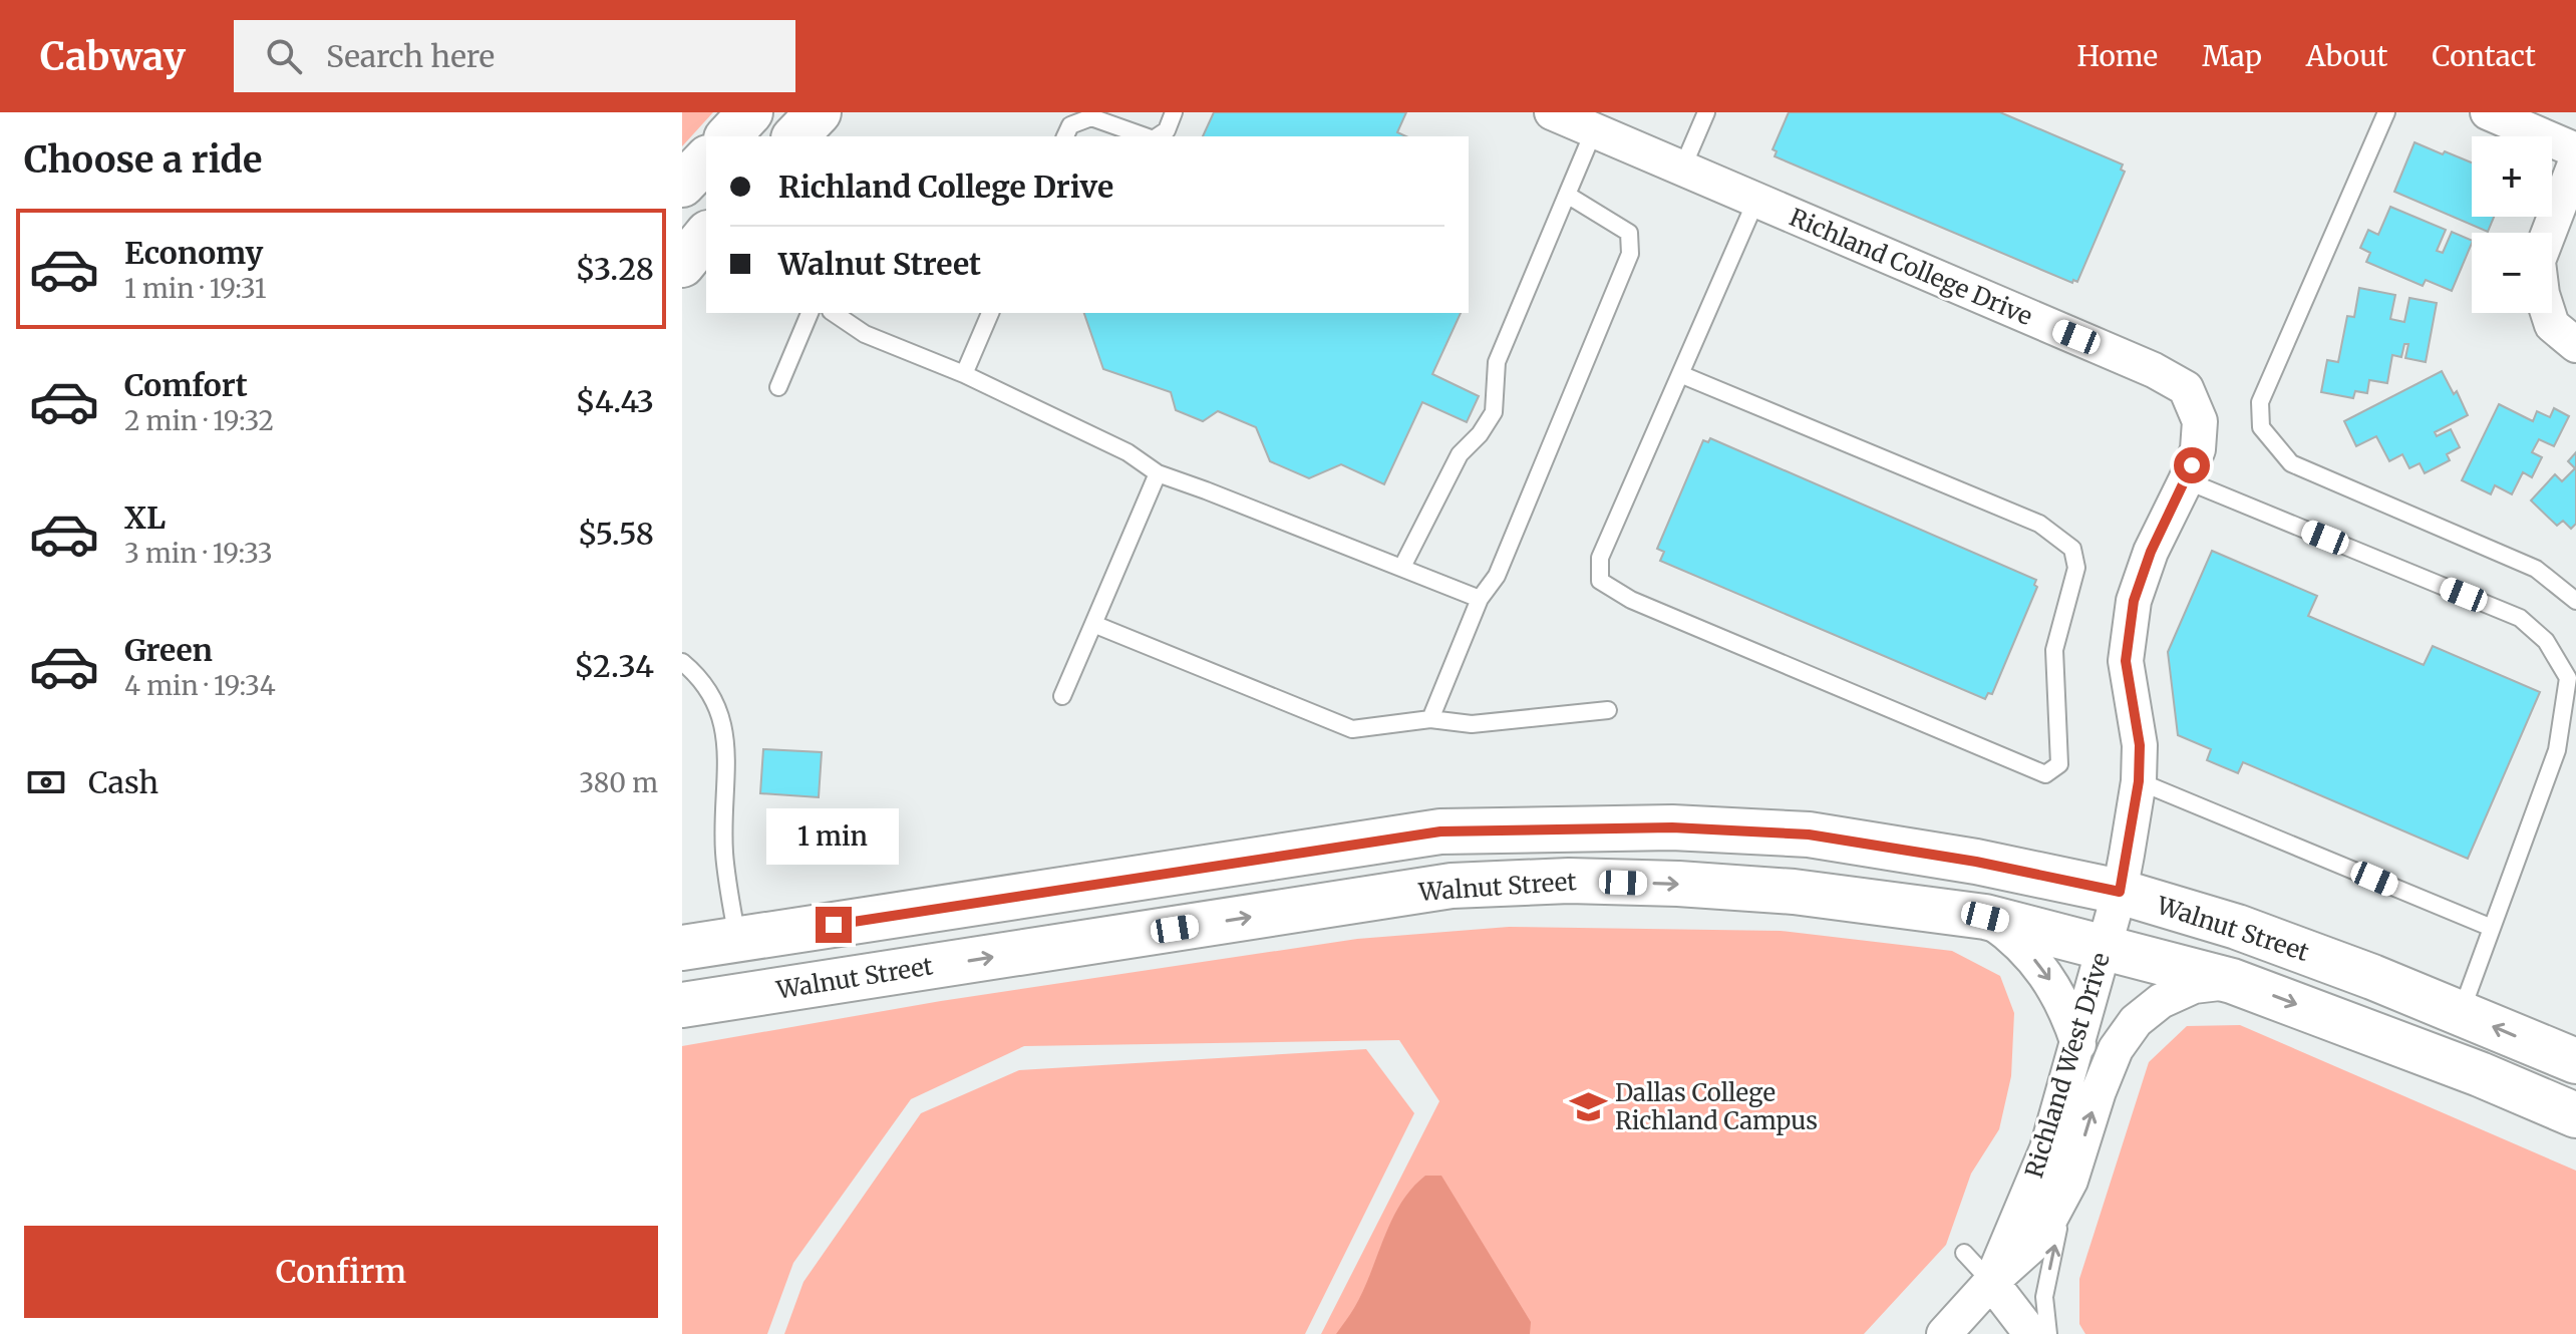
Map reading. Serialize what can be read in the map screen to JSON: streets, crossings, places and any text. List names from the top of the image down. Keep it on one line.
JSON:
{"streets":{"main road":["Walnut Street"],"street":["Richland College Drive","Richland West Drive"]},"crossings":[["Richland College Drive","Walnut Street"],["Richland College Drive","Richland West Drive"],["Walnut Street","Richland West Drive"]],"places":{"school or university":["Dallas College Richland Campus"]},"page":{"header":"Cabway","search":"Search here","nav":["Home","Map","About","Contact"],"heading":"Choose a ride","map_buttons":["+","−"],"banner":["Richland College Drive","Walnut Street"],"list":[{"name":"Economy","note":"1 min · 19:31","value":"$3.28"},{"name":"Comfort","note":"2 min · 19:32","value":"$4.43"},{"name":"XL","note":"3 min · 19:33","value":"$5.58"},{"name":"Green","note":"4 min · 19:34","value":"$2.34"}],"pay":["Cash","380 m"],"bubble":"1 min","buttons":"Confirm"}}
